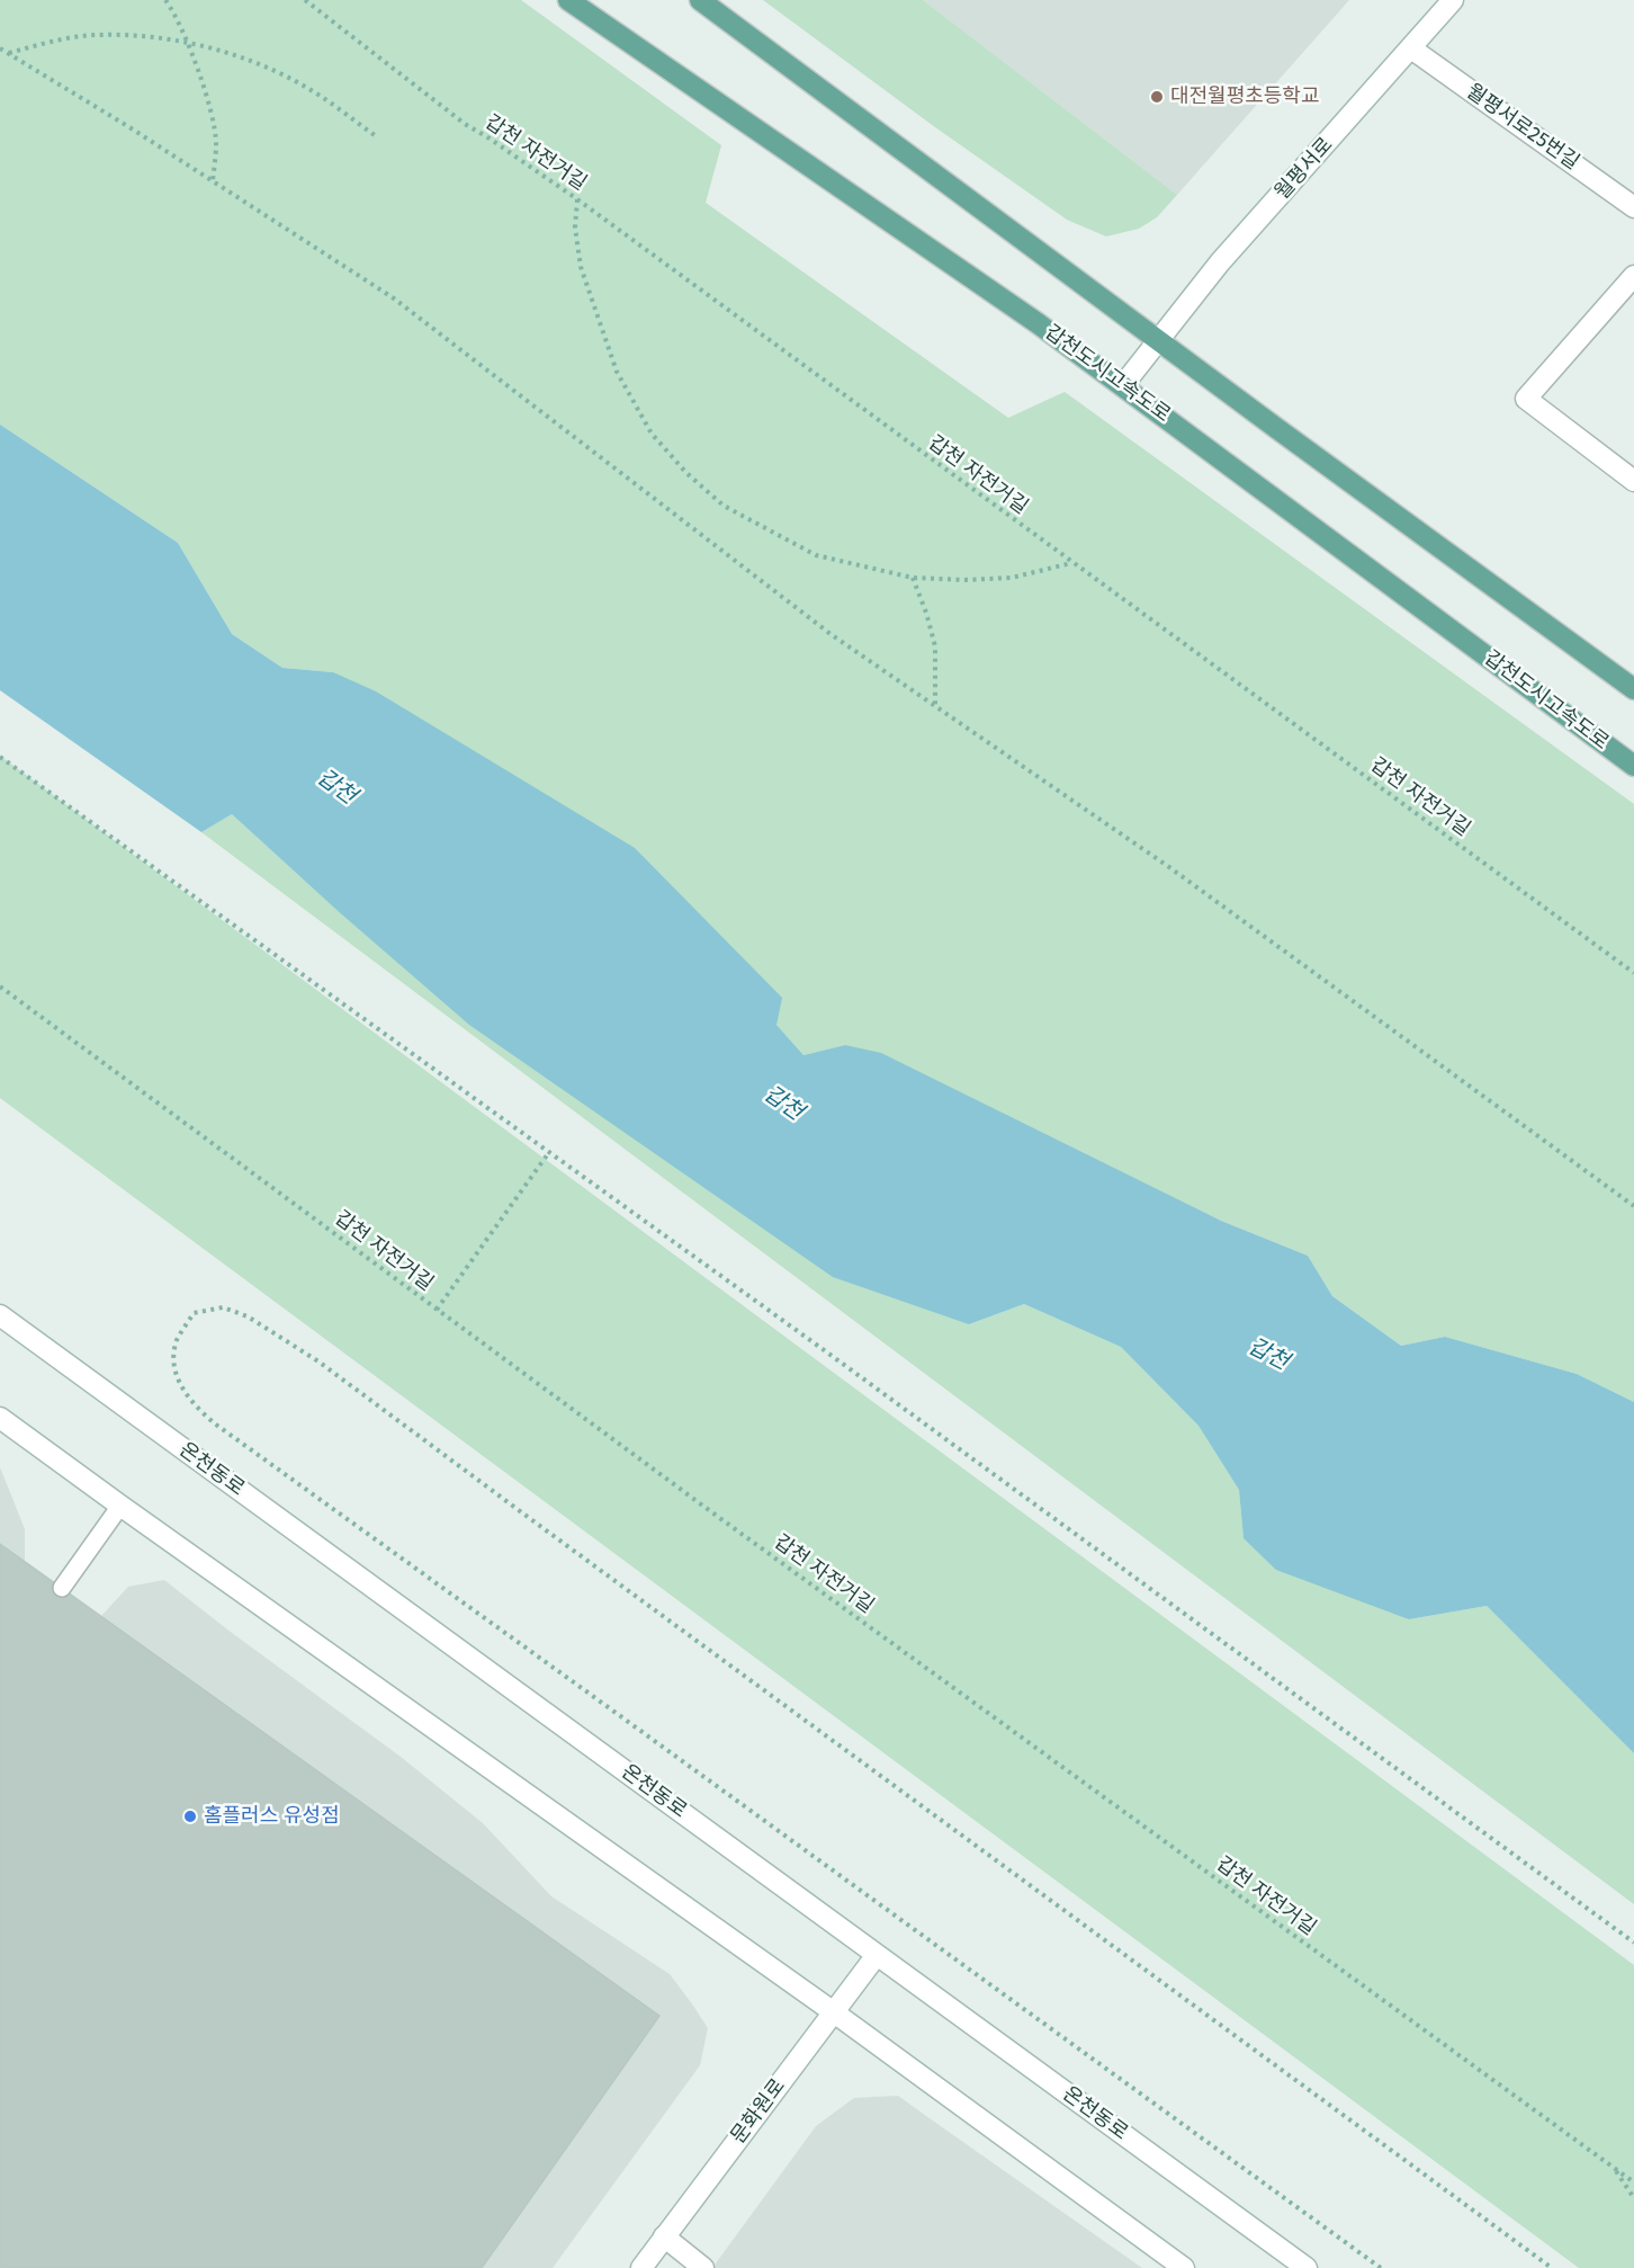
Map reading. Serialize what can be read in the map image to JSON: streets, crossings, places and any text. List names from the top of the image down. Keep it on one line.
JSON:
{"streets":{"main road":["월평서로25번길","월평서로","갑천도시고속도로","온천동로","문화원로"],"path":["갑천 자전거길"]},"crossings":[["월평서로25번길","월평서로"],["월평서로","갑천도시고속도로"],["온천동로","문화원로"]],"water":["갑천"],"places":["대전월평초등학교","홈플러스 유성점"]}
